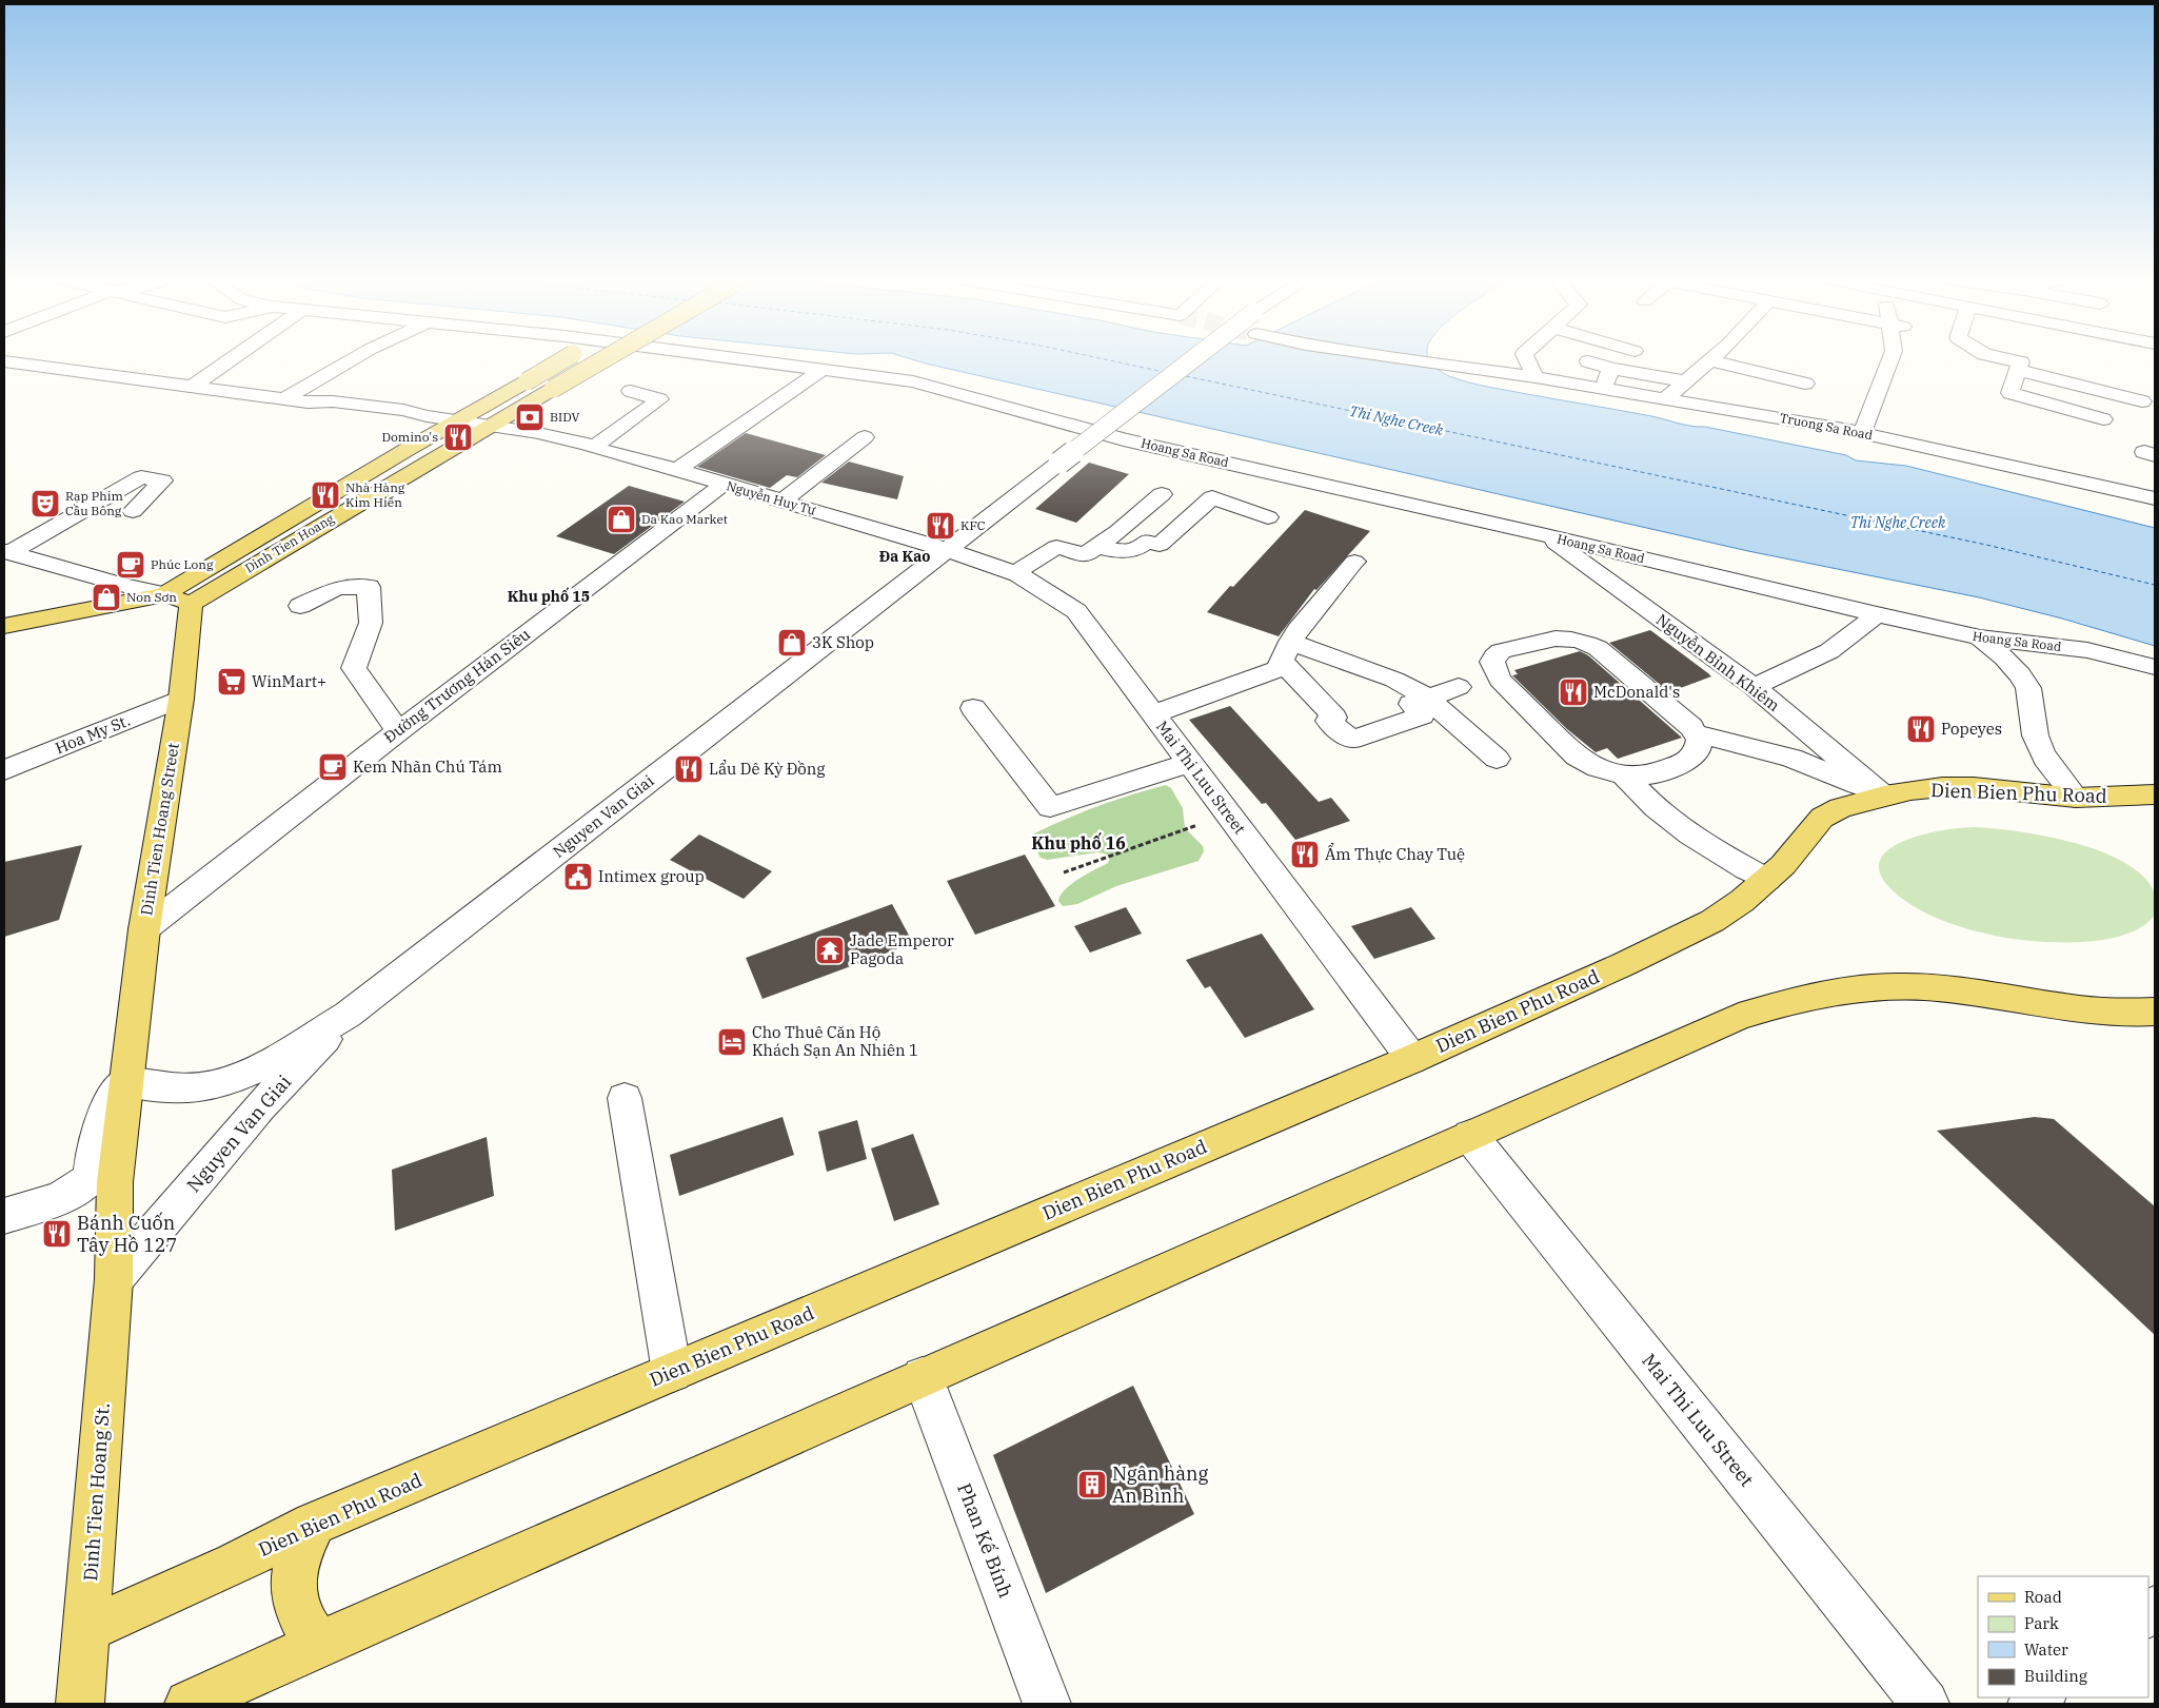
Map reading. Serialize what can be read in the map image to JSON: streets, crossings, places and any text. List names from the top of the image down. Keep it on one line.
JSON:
{"streets":{"main road":["Dinh Tien Hoang","Dien Bien Phu Road","Dinh Tien Hoang Street","Dinh Tien Hoang St."],"street":["Truong Sa Road","Hoang Sa Road","Nguyễn Huy Tự","Nguyễn Bỉnh Khiêm","Đường Trương Hán Siêu","Hoa My St.","Mai Thi Luu Street","Nguyen Van Giai","Phan Kế Bính"]},"crossings":[["Hoang Sa Road","Nguyễn Bỉnh Khiêm"],["Nguyễn Huy Tự","Dinh Tien Hoang"],["Nguyễn Huy Tự","Đường Trương Hán Siêu"],["Nguyễn Huy Tự","Mai Thi Luu Street"],["Nguyễn Huy Tự","Nguyen Van Giai"],["Dinh Tien Hoang","Dinh Tien Hoang Street"],["Nguyễn Bỉnh Khiêm","Dien Bien Phu Road"],["Đường Trương Hán Siêu","Dinh Tien Hoang Street"],["Hoa My St.","Dinh Tien Hoang Street"],["Mai Thi Luu Street","Dien Bien Phu Road"],["Mai Thi Luu Street","Nguyen Van Giai"],["Dien Bien Phu Road","Dinh Tien Hoang St."],["Nguyen Van Giai","Dinh Tien Hoang Street"],["Nguyen Van Giai","Dinh Tien Hoang St."],["Dinh Tien Hoang Street","Dinh Tien Hoang St."]],"districts":["Đa Kao","Khu phố 15","Khu phố 16"],"water":["Thi Nghe Creek"],"places":{"bank":["BIDV"],"restaurant":["Domino's","Nhà Hàng Kim Hiển","KFC","McDonald's","Popeyes","Lẩu Dê Kỳ Đồng","Ẩm Thực Chay Tuệ","Bánh Cuốn Tây Hồ 127"],"theatre":["Rạp Phim Cầu Bông"],"shop":["Da Kao Market","Non Sơn","3K Shop"],"cafe":["Phúc Long","Kem Nhãn Chú Tám"],"supermarket":["WinMart+"],"public building":["Intimex group"],"temple":["Jade Emperor Pagoda"],"hotel":["Cho Thuê Căn Hộ Khách Sạn An Nhiên 1"],"building":["Ngân hàng An Bình"]},"legend":["Road","Park","Water","Building"]}
